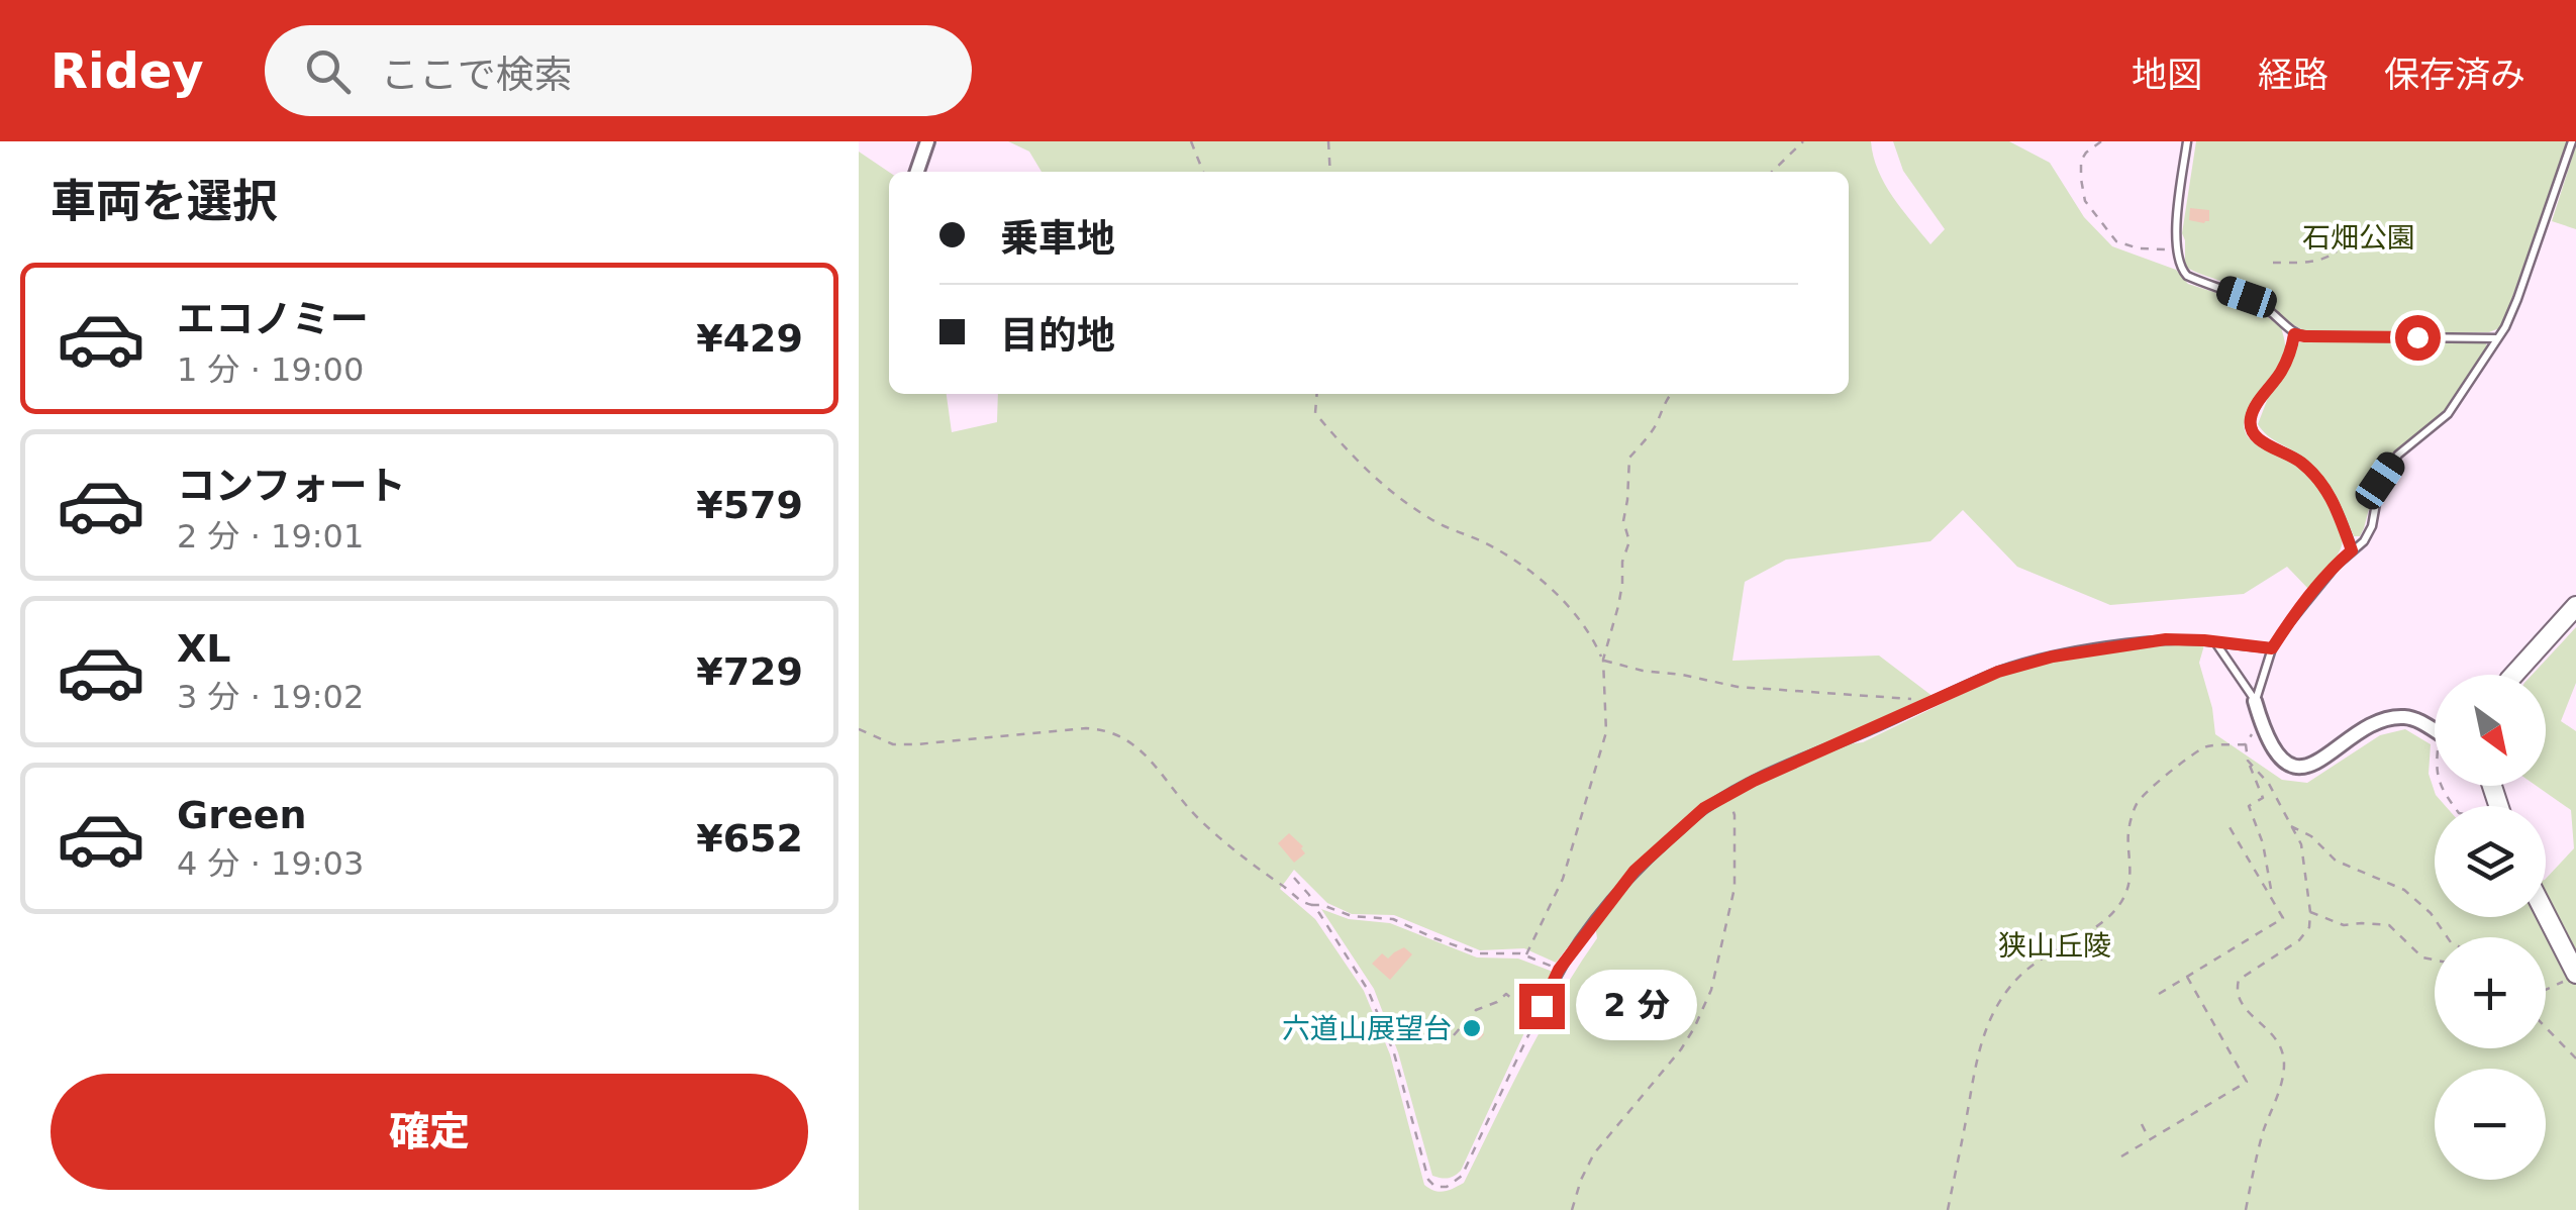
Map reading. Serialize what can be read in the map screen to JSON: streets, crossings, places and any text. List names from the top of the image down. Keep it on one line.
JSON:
{"parks":["石畑公園","狭山丘陵"],"places":["六道山展望台"],"north":"bottom right","page":{"header":"Ridey","search":"ここで検索","nav":["地図","経路","保存済み"],"heading":"車両を選択","banner":["乗車地","目的地"],"list":[{"name":"エコノミー","note":"1 分 · 19:00","value":"¥429"},{"name":"コンフォート","note":"2 分 · 19:01","value":"¥579"},{"name":"XL","note":"3 分 · 19:02","value":"¥729"},{"name":"Green","note":"4 分 · 19:03","value":"¥652"}],"map_buttons":["+","−"],"bubble":"2 分","buttons":"確定"}}
